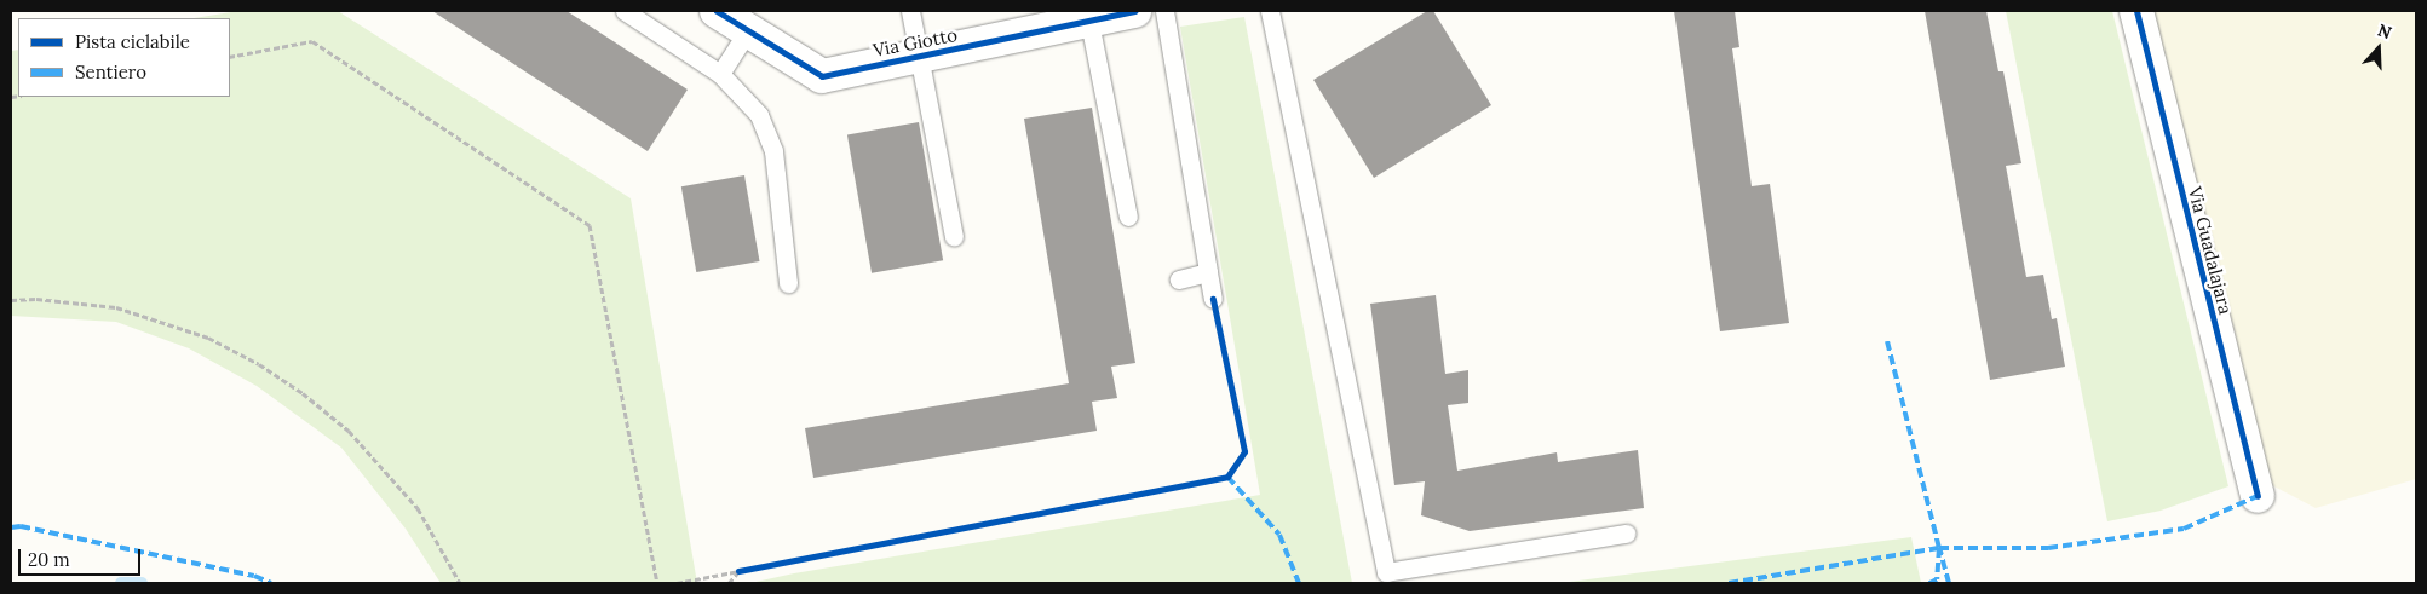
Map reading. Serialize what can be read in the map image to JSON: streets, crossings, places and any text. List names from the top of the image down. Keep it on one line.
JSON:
{"streets":{"street":["Via Giotto","Via Guadalajara"]},"legend":["Pista ciclabile","Sentiero"],"scale_bar":"20 m","north":"top"}
